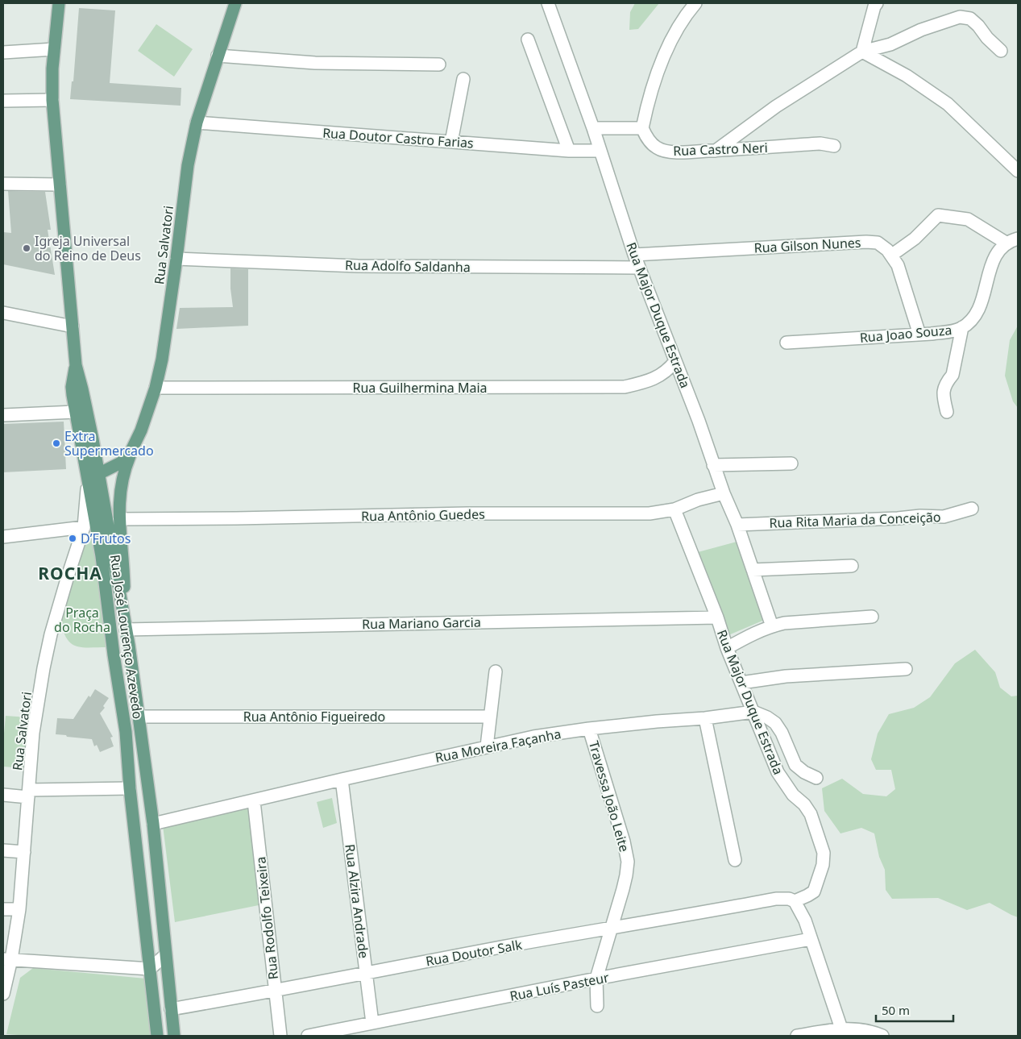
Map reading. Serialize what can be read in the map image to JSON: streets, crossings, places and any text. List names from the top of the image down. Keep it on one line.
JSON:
{"streets":{"main road":["Rua Salvatori","Rua José Lourenço Azevedo"],"street":["Rua Doutor Castro Farias","Rua Castro Neri","Rua Gilson Nunes","Rua Adolfo Saldanha","Rua Major Duque Estrada","Rua Joao Souza","Rua Guilhermina Maia","Rua Antônio Guedes","Rua Rita Maria da Conceição","Rua Mariano Garcia","Rua Antônio Figueiredo","Rua Moreira Façanha","Travessa João Leite","Rua Alzira Andrade","Rua Rodolfo Teixeira","Rua Doutor Salk","Rua Luís Pasteur"]},"crossings":[["Rua Doutor Castro Farias","Rua Salvatori"],["Rua Doutor Castro Farias","Rua Major Duque Estrada"],["Rua Salvatori","Rua Adolfo Saldanha"],["Rua Salvatori","Rua Guilhermina Maia"],["Rua Salvatori","Rua José Lourenço Azevedo"],["Rua Gilson Nunes","Rua Major Duque Estrada"],["Rua Gilson Nunes","Rua Joao Souza"],["Rua Adolfo Saldanha","Rua Major Duque Estrada"],["Rua Major Duque Estrada","Rua Guilhermina Maia"],["Rua Major Duque Estrada","Rua Antônio Guedes"],["Rua Major Duque Estrada","Rua Rita Maria da Conceição"],["Rua Major Duque Estrada","Rua Mariano Garcia"],["Rua Major Duque Estrada","Rua Moreira Façanha"],["Rua Major Duque Estrada","Rua Doutor Salk"],["Rua Mariano Garcia","Rua José Lourenço Azevedo"],["Rua José Lourenço Azevedo","Rua Antônio Figueiredo"],["Rua José Lourenço Azevedo","Rua Moreira Façanha"],["Rua José Lourenço Azevedo","Rua Doutor Salk"],["Rua Moreira Façanha","Travessa João Leite"],["Rua Moreira Façanha","Rua Alzira Andrade"],["Rua Moreira Façanha","Rua Rodolfo Teixeira"],["Travessa João Leite","Rua Doutor Salk"],["Travessa João Leite","Rua Luís Pasteur"],["Rua Alzira Andrade","Rua Doutor Salk"],["Rua Alzira Andrade","Rua Luís Pasteur"],["Rua Rodolfo Teixeira","Rua Doutor Salk"]],"districts":["ROCHA"],"parks":["Praça do Rocha"],"places":["Igreja Universal do Reino de Deus","Extra Supermercado","D’Frutos"],"scale_bar":"50 m"}
